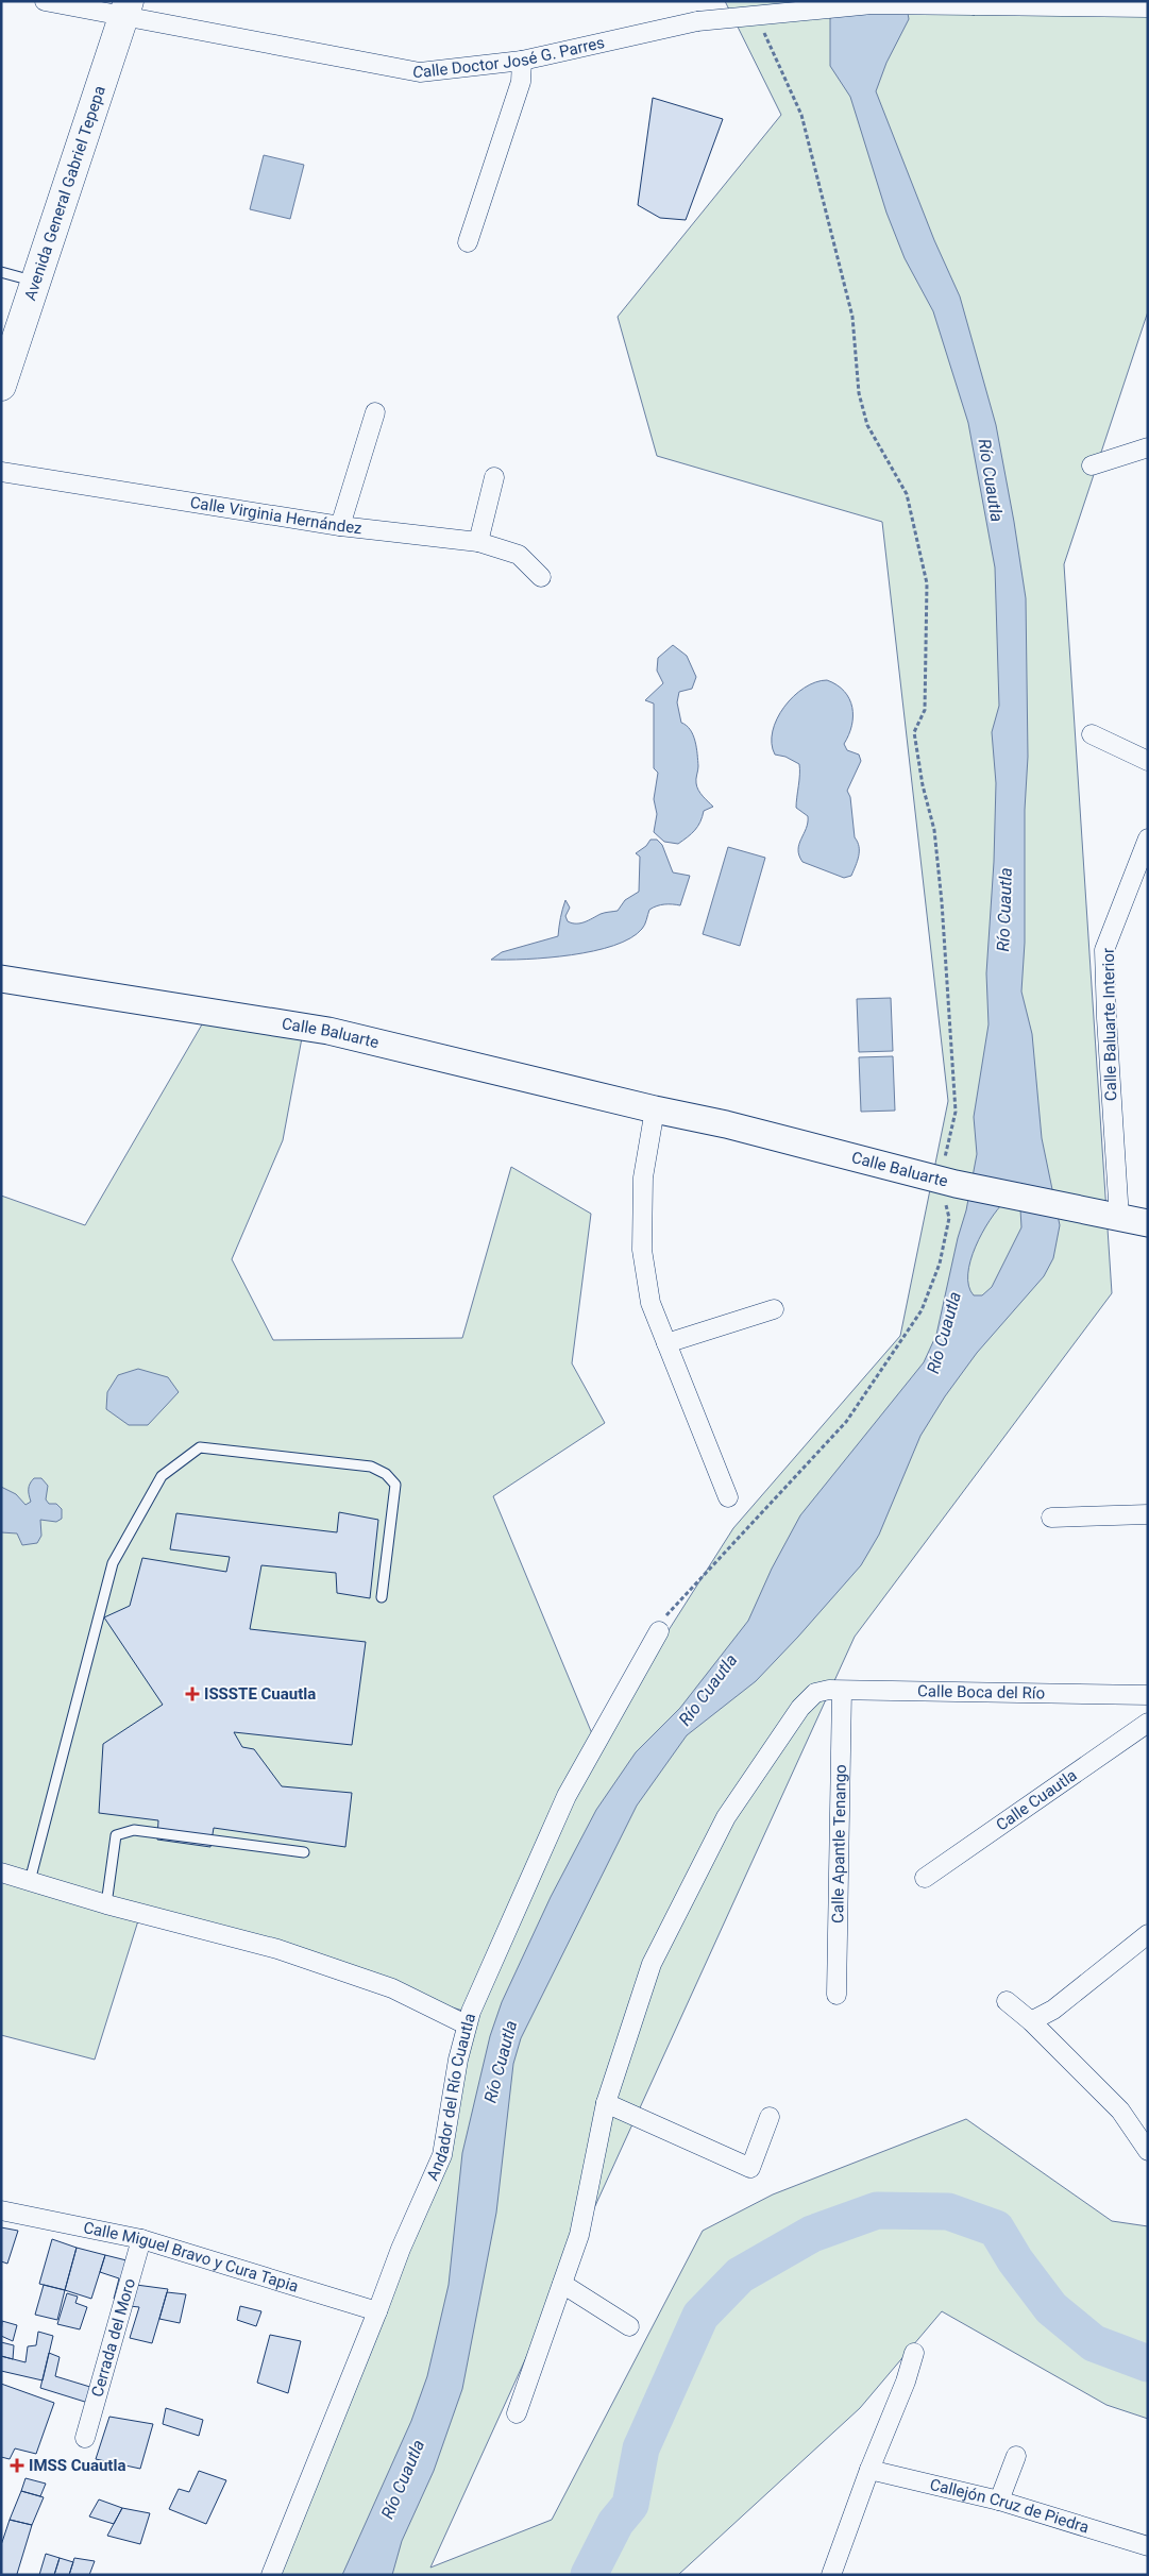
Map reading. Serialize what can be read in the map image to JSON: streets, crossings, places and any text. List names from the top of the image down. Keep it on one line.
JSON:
{"streets":{"main road":["Avenida General Gabriel Tepepa"],"street":["Calle Doctor José G. Parres","Calle Virginia Hernández","Calle Baluarte Interior","Calle Baluarte","Calle Boca del Río","Calle Cuautla","Calle Apantle Tenango","Andador del Río Cuautla","Calle Miguel Bravo y Cura Tapia","Cerrada del Moro","Callejón Cruz de Piedra"]},"crossings":[["Calle Doctor José G. Parres","Avenida General Gabriel Tepepa"],["Calle Baluarte Interior","Calle Baluarte"],["Calle Boca del Río","Calle Apantle Tenango"],["Andador del Río Cuautla","Calle Miguel Bravo y Cura Tapia"],["Calle Miguel Bravo y Cura Tapia","Cerrada del Moro"]],"water":["Río Cuautla"],"places":{"health":["ISSSTE Cuautla","IMSS Cuautla"]}}
